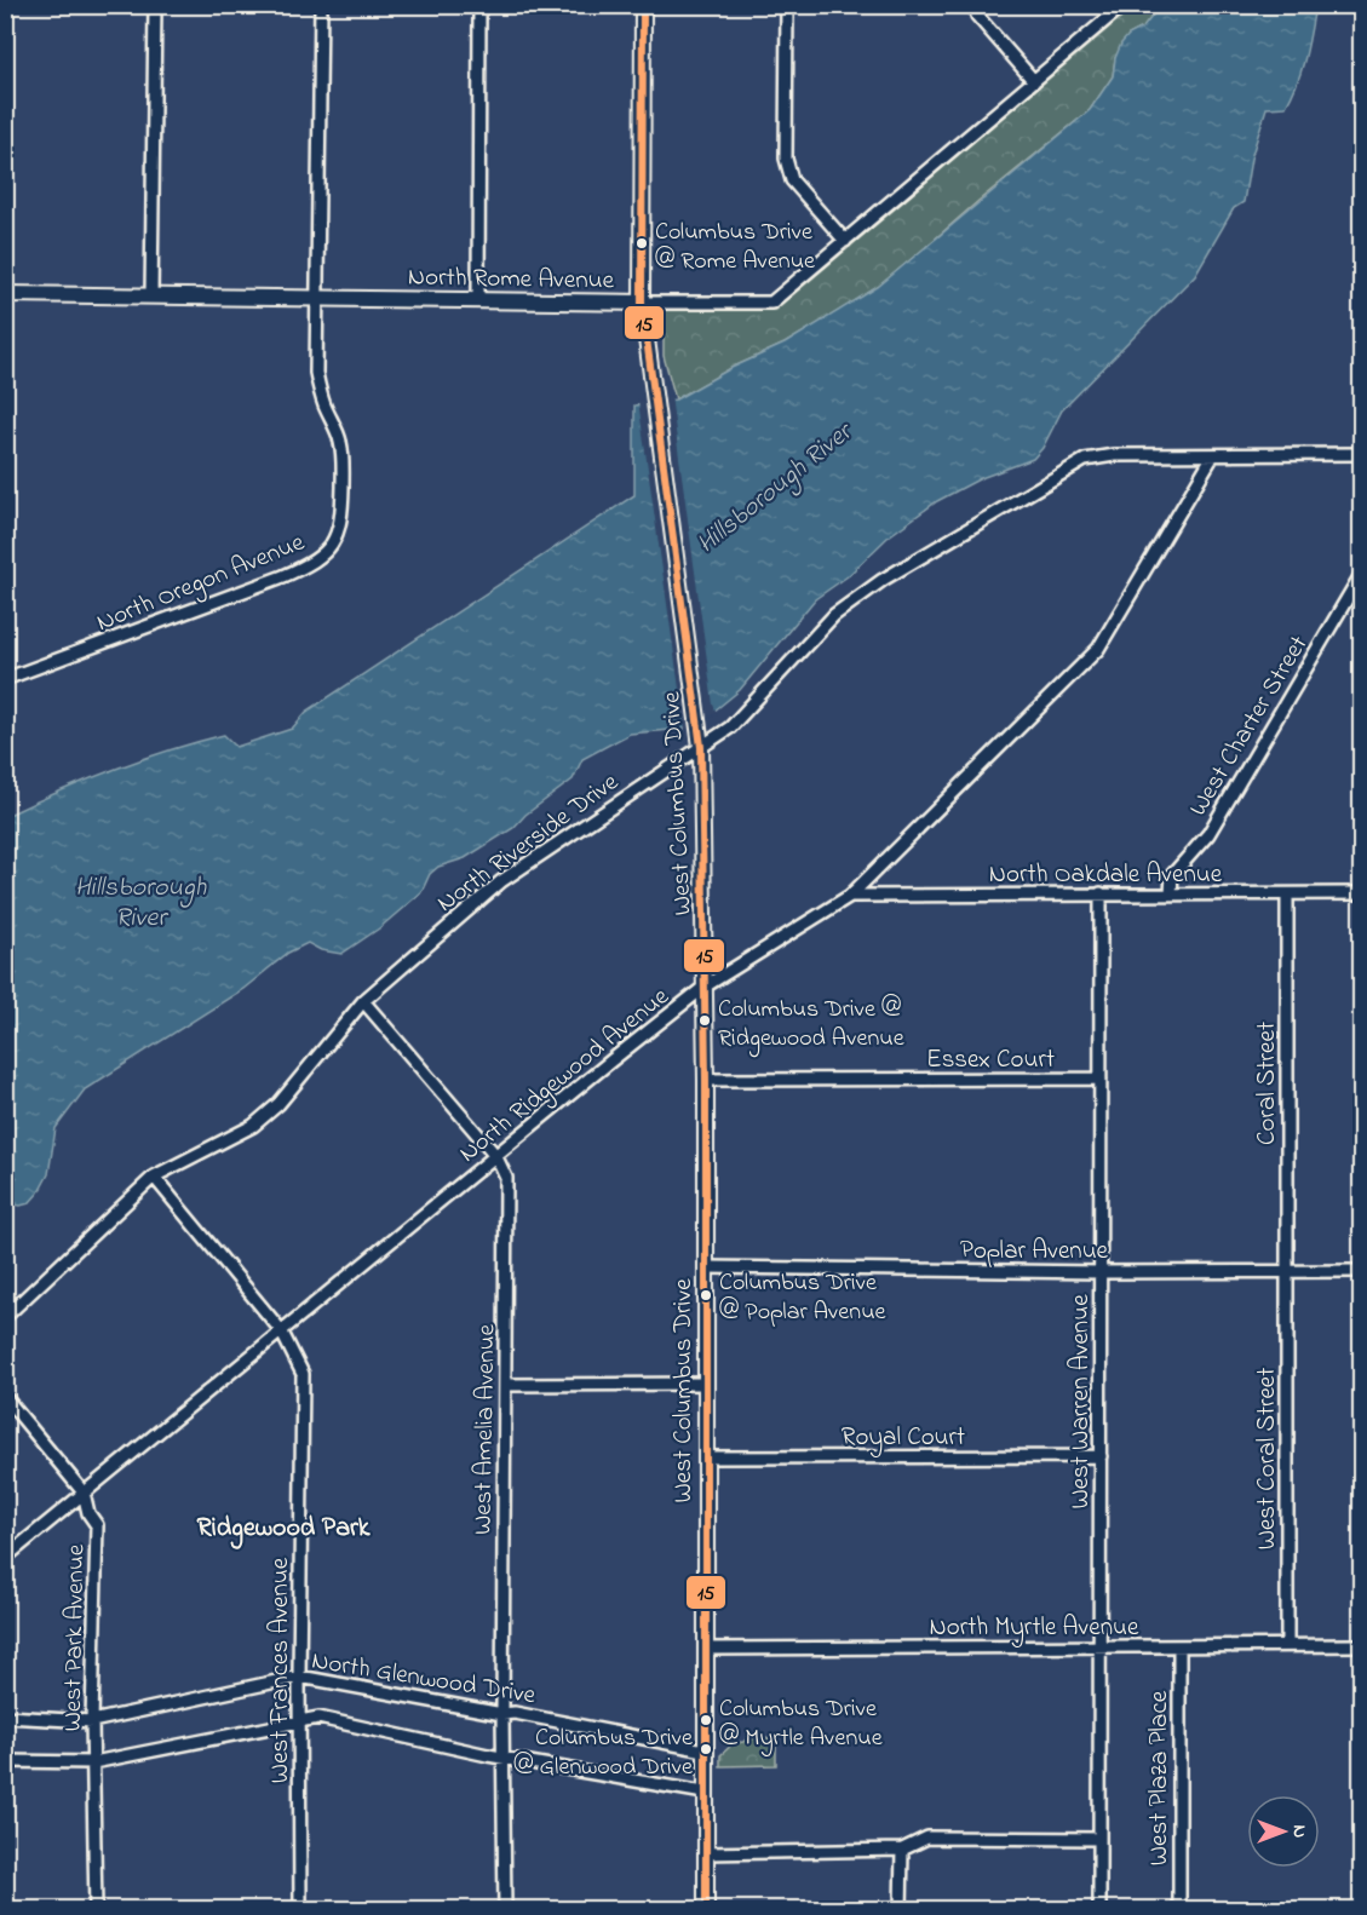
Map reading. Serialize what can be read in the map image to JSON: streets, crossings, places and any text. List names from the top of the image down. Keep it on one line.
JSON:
{"streets":{"main road":["North Rome Avenue","West Columbus Drive"],"street":["North Oregon Avenue","West Charter Street","North Riverside Drive","North Oakdale Avenue","Essex Court","North Ridgewood Avenue","Coral Street","Poplar Avenue","West Warren Avenue","West Amelia Avenue","Royal Court","West Coral Street","North Myrtle Avenue","West Park Avenue","West Frances Avenue","North Glenwood Drive","West Plaza Place"]},"crossings":[["North Rome Avenue","North Oregon Avenue"],["North Rome Avenue","West Columbus Drive"],["West Charter Street","North Oakdale Avenue"],["West Columbus Drive","North Riverside Drive"],["West Columbus Drive","Essex Court"],["West Columbus Drive","North Ridgewood Avenue"],["West Columbus Drive","Poplar Avenue"],["West Columbus Drive","Royal Court"],["West Columbus Drive","North Myrtle Avenue"],["West Columbus Drive","North Glenwood Drive"],["North Riverside Drive","North Ridgewood Avenue"],["North Riverside Drive","West Amelia Avenue"],["North Riverside Drive","West Frances Avenue"],["North Oakdale Avenue","North Ridgewood Avenue"],["North Oakdale Avenue","Coral Street"],["North Oakdale Avenue","West Warren Avenue"],["Essex Court","West Warren Avenue"],["North Ridgewood Avenue","West Amelia Avenue"],["North Ridgewood Avenue","West Park Avenue"],["North Ridgewood Avenue","West Frances Avenue"],["Coral Street","Poplar Avenue"],["Coral Street","West Coral Street"],["Poplar Avenue","West Warren Avenue"],["Poplar Avenue","West Coral Street"],["West Warren Avenue","Royal Court"],["West Warren Avenue","North Myrtle Avenue"],["West Amelia Avenue","North Glenwood Drive"],["West Coral Street","North Myrtle Avenue"],["North Myrtle Avenue","West Plaza Place"],["West Park Avenue","North Glenwood Drive"],["West Frances Avenue","North Glenwood Drive"]],"districts":["Ridgewood Park"],"water":["Hillsborough River"],"places":["Columbus Drive @ Rome Avenue","Columbus Drive @ Ridgewood Avenue","Columbus Drive @ Poplar Avenue","Columbus Drive @ Myrtle Avenue","Columbus Drive @ Glenwood Drive"],"lines":["transit line 15"],"north":"right"}
